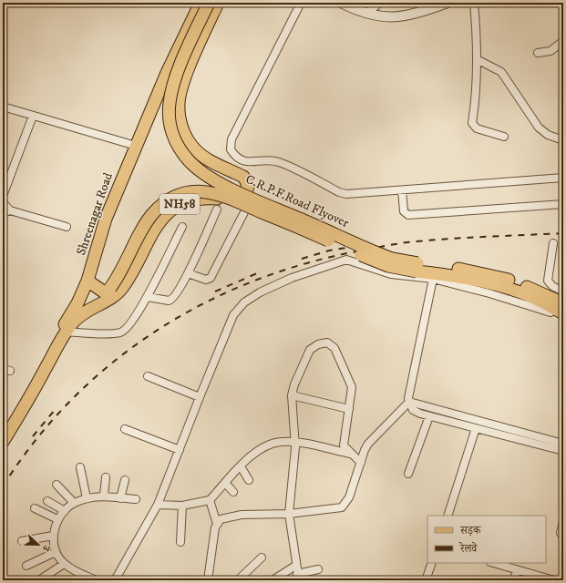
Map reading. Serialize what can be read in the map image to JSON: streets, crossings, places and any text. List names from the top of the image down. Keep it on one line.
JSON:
{"streets":{"main road":["C.R.P.F.Road Flyover","NH58","Shreenagar Road"]},"crossings":[["C.R.P.F.Road Flyover","Shreenagar Road"]],"legend":["सड़क","रेलवे"],"north":"right"}
